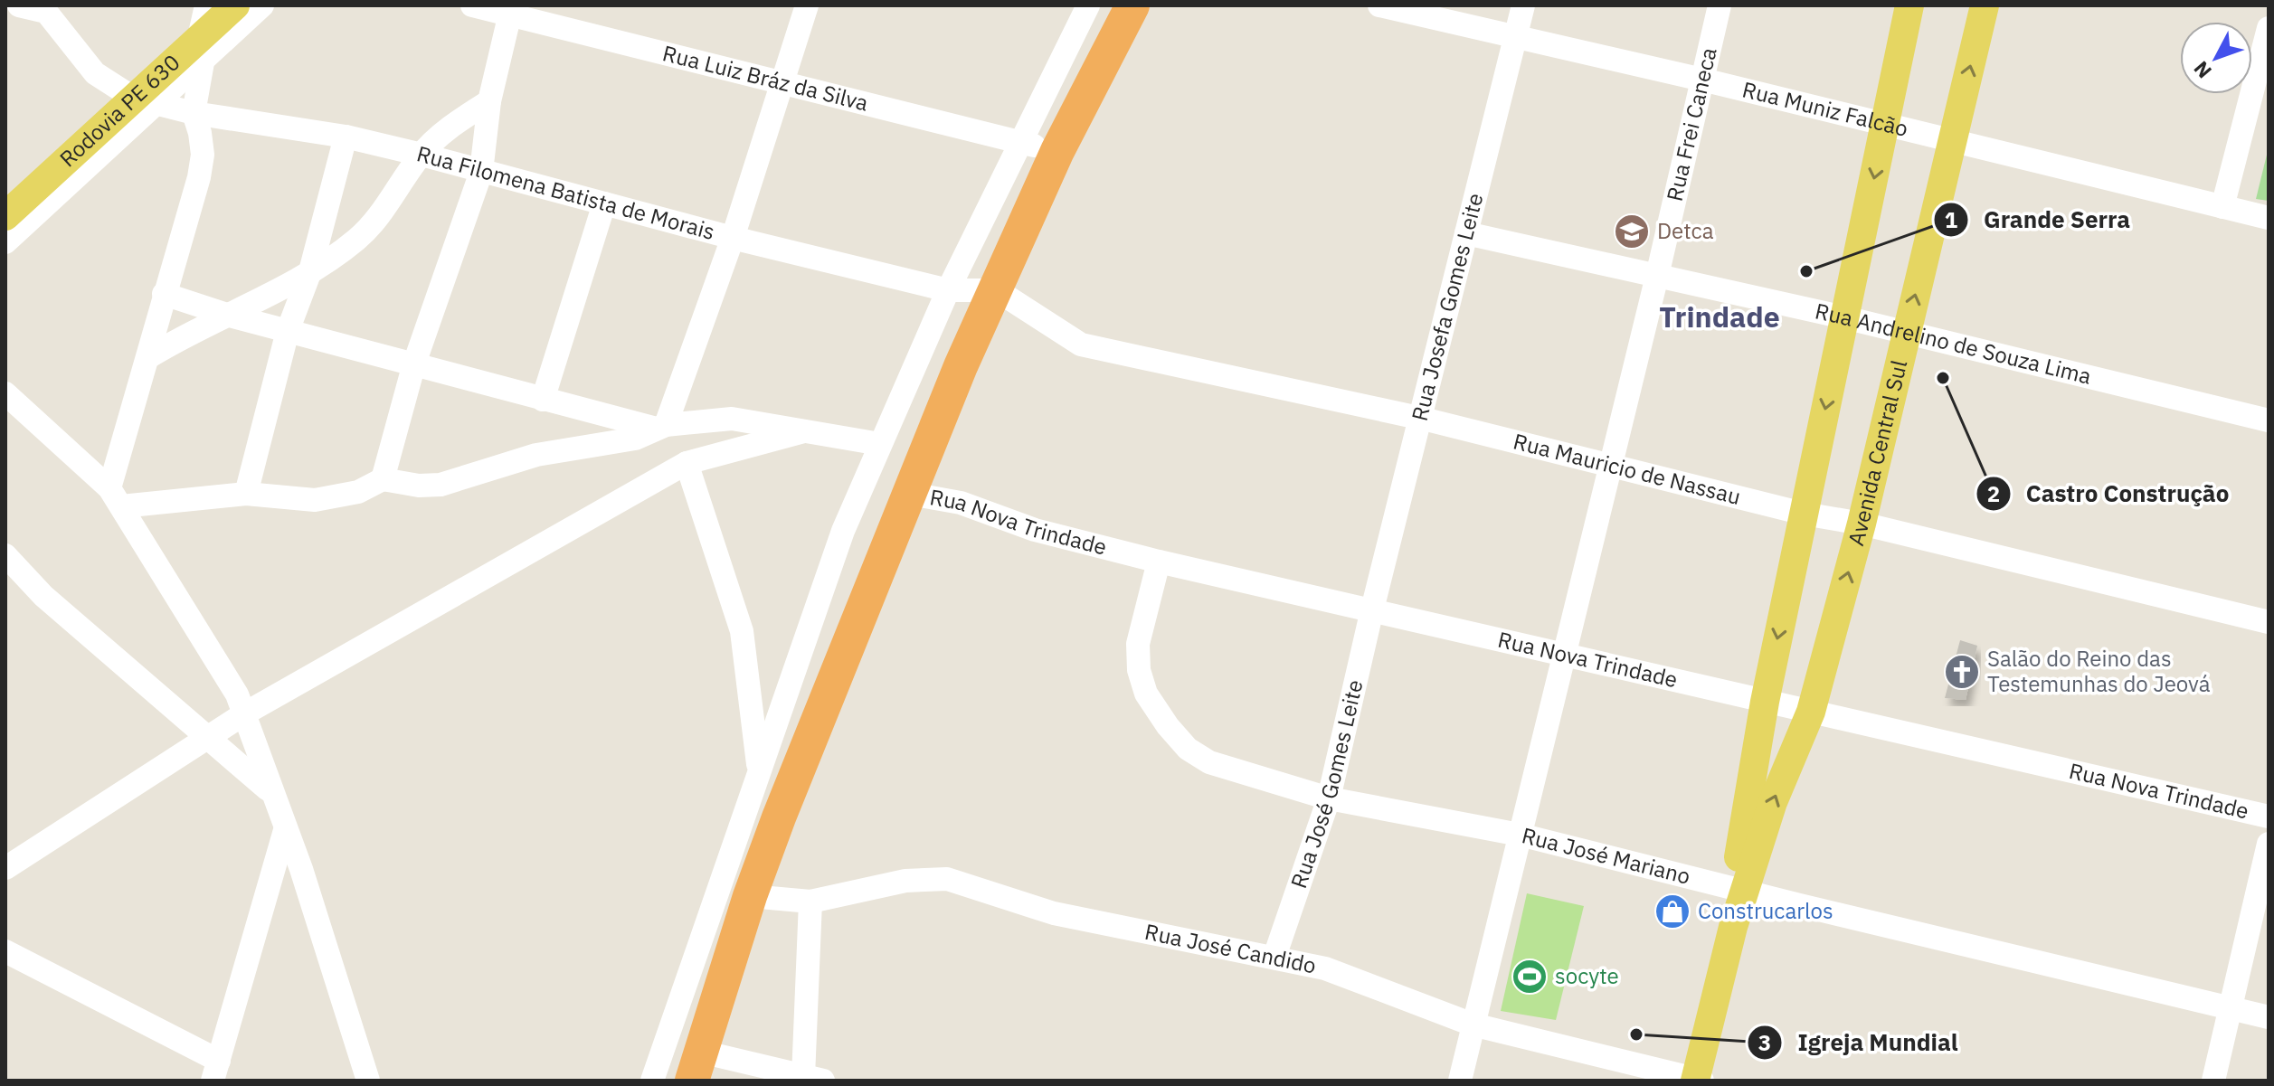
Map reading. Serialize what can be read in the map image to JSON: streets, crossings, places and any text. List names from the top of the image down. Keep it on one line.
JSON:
{"streets":{"main road":["Rodovia PE 630","Avenida Central Sul"],"street":["Rua Luiz Bráz da Silva","Rua Muniz Falcão","Rua Frei Caneca","Rua Filomena Batista de Morais","Rua Josefa Gomes Leite","Rua Andrelino de Souza Lima","Rua Mauricio de Nassau","Rua Nova Trindade","Rua José Gomes Leite","Rua José Mariano","Rua José Candido"]},"crossings":[["Rua Muniz Falcão","Rua Frei Caneca"],["Rua Muniz Falcão","Rua Josefa Gomes Leite"],["Rua Muniz Falcão","Avenida Central Sul"],["Rodovia PE 630","Rua Filomena Batista de Morais"],["Rua Frei Caneca","Rua Andrelino de Souza Lima"],["Rua Frei Caneca","Rua Mauricio de Nassau"],["Rua Frei Caneca","Rua Nova Trindade"],["Rua Frei Caneca","Rua José Mariano"],["Rua Frei Caneca","Rua José Candido"],["Rua Filomena Batista de Morais","Rua Mauricio de Nassau"],["Rua Josefa Gomes Leite","Rua Andrelino de Souza Lima"],["Rua Josefa Gomes Leite","Rua Mauricio de Nassau"],["Rua Josefa Gomes Leite","Rua Nova Trindade"],["Rua Josefa Gomes Leite","Rua José Gomes Leite"],["Rua Andrelino de Souza Lima","Avenida Central Sul"],["Avenida Central Sul","Rua Mauricio de Nassau"],["Avenida Central Sul","Rua Nova Trindade"],["Avenida Central Sul","Rua José Mariano"],["Rua Nova Trindade","Rua José Gomes Leite"],["Rua Nova Trindade","Rua José Mariano"],["Rua José Gomes Leite","Rua José Mariano"],["Rua José Gomes Leite","Rua José Candido"]],"districts":["Trindade"],"places":{"school or university":["Detca"],"other":["Grande Serra","Castro Construção","Igreja Mundial"],"church":["Salão do Reino das Testemunhas do Jeová"],"shop":["Construcarlos"],"sports":["socyte"]},"north":"bottom left"}
